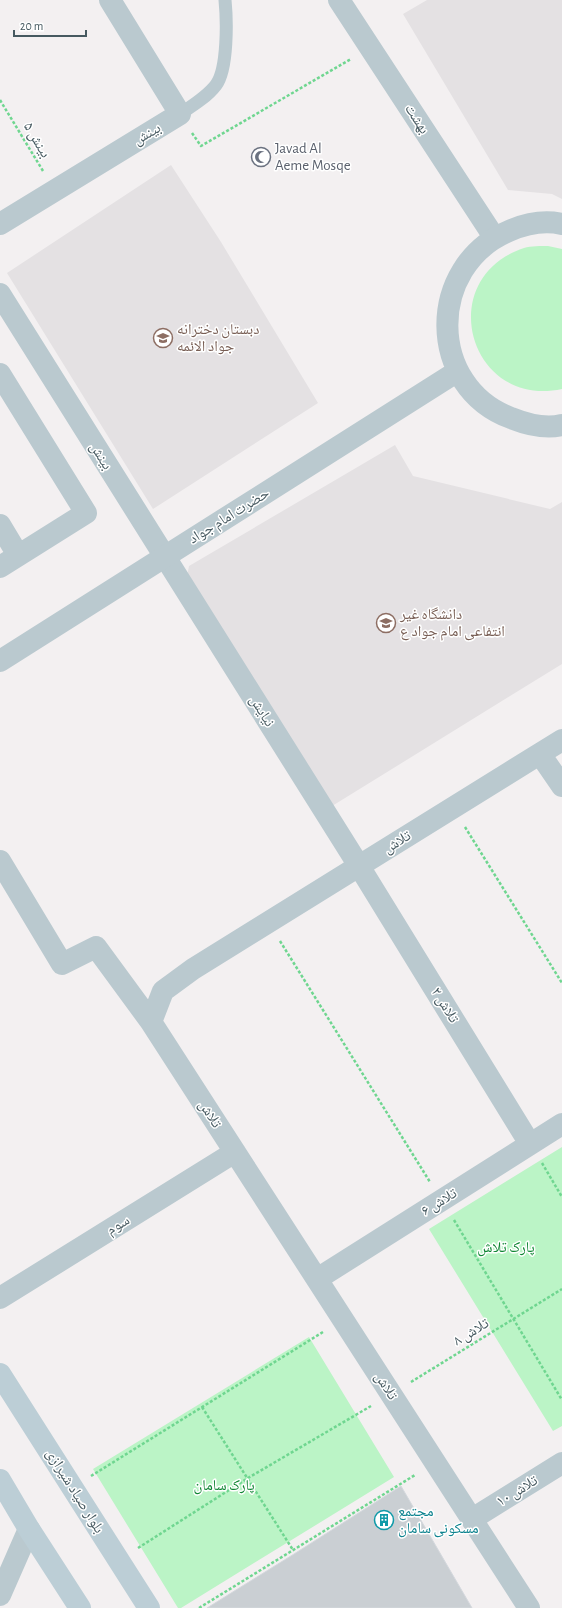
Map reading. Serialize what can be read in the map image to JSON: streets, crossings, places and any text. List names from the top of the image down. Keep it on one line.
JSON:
{"streets":{"main road":["بلوار صیاد شیرازی"],"street":["بهشت","بینش","حضرت امام جواد","نیایش","تلاش","تلاش ۲","تلاش ۶","سوم","تلاش ۱۰"],"path":["بینش ۵","تلاش ۸"]},"crossings":[["بینش","بینش ۵"],["بینش","حضرت امام جواد"],["بینش","نیایش"],["حضرت امام جواد","نیایش"],["نیایش","تلاش"],["نیایش","تلاش ۲"],["تلاش","تلاش ۲"],["تلاش","تلاش ۶"],["تلاش","سوم"],["تلاش","تلاش ۸"],["تلاش","تلاش ۱۰"],["تلاش ۲","تلاش ۶"],["تلاش ۸","بلوار صیاد شیرازی"]],"parks":["پارک تلاش","پارک سامان"],"places":{"mosque":["Javad Al Aeme Mosqe"],"school or university":["دبستان دخترانه جواد الائمه","دانشگاه غیر انتفاعی امام جواد ع"],"building":["مجتمع مسکونی سامان"]},"scale_bar":"20 m"}
